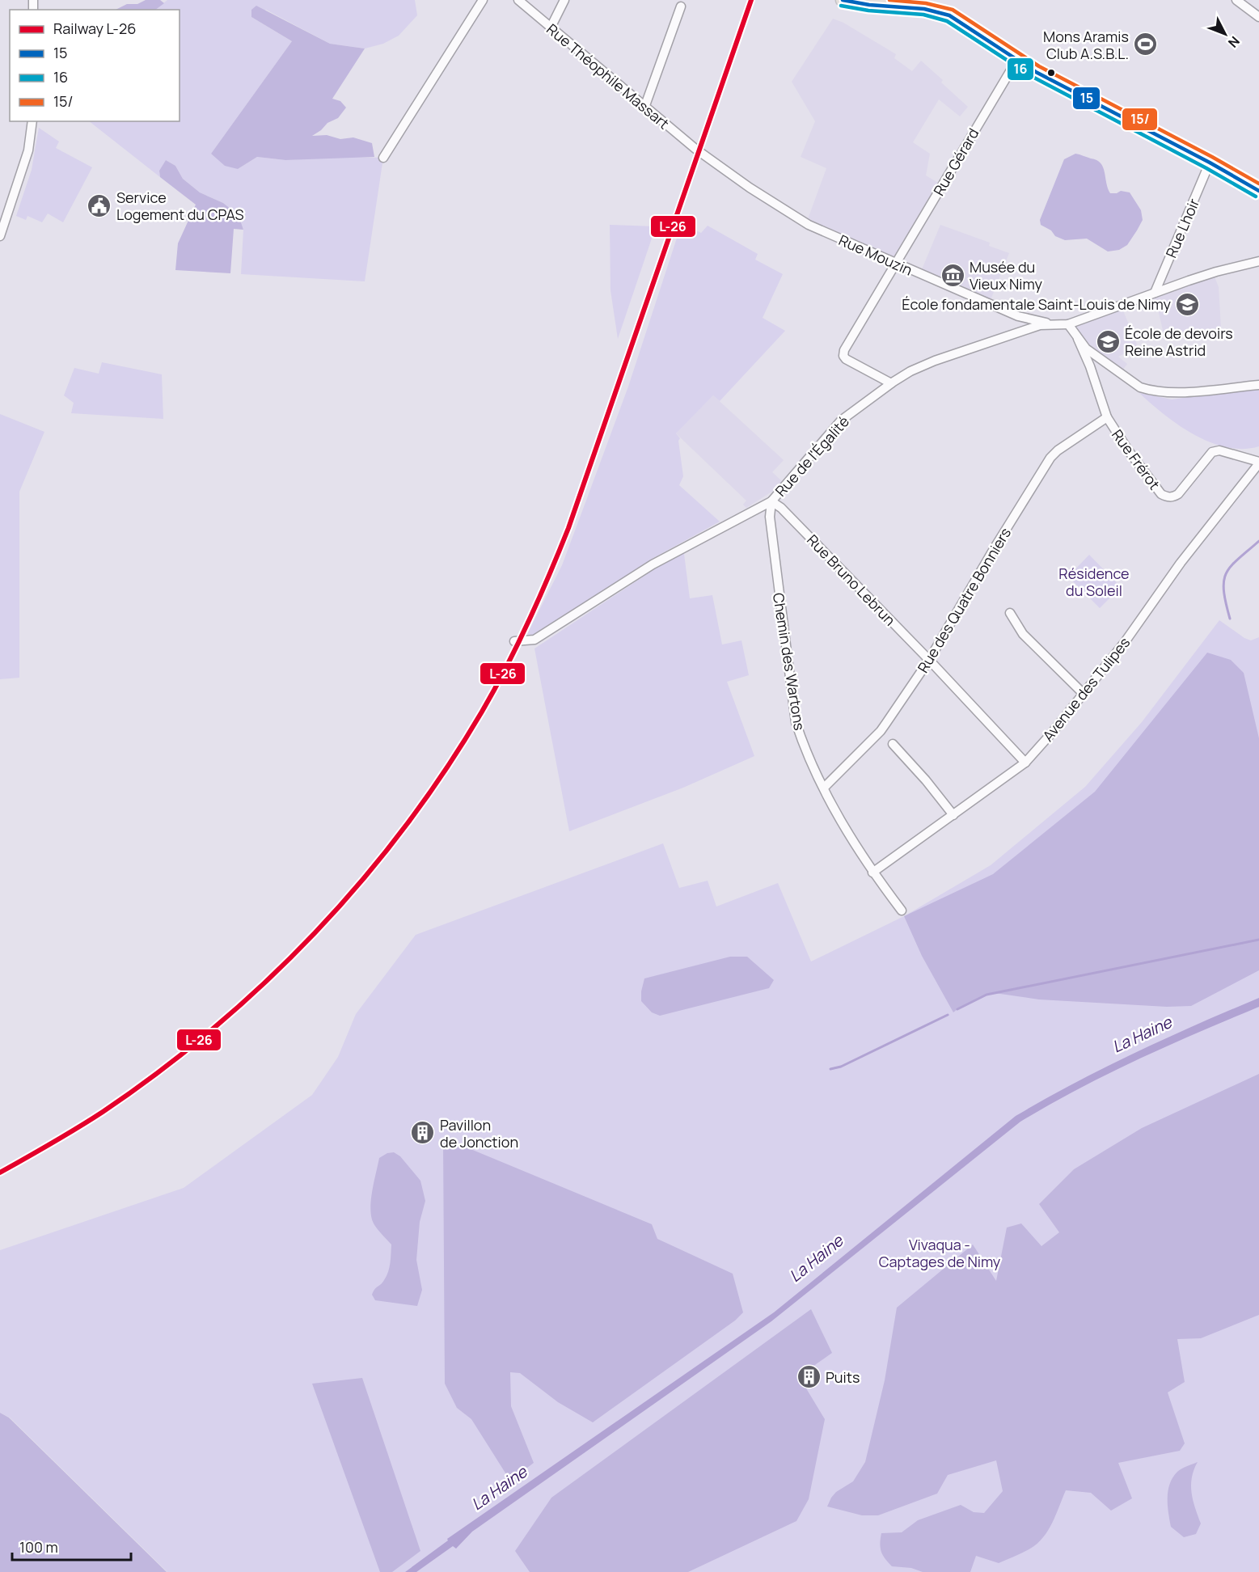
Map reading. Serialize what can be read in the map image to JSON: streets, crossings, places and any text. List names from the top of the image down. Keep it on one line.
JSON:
{"streets":{"street":["Rue Théophile Massart","Rue Gérard","Rue Lhoir","Rue Mouzin","Rue de l'Égalité","Rue Frérot","Rue Bruno Lebrun","Rue des Quatre Bonniers","Chemin des Wartons","Avenue des Tulipes"]},"crossings":[["Rue Théophile Massart","Rue Mouzin"],["Rue Gérard","Rue Mouzin"],["Rue Gérard","Rue de l'Égalité"],["Rue Mouzin","Rue de l'Égalité"],["Rue de l'Égalité","Rue Bruno Lebrun"],["Rue de l'Égalité","Chemin des Wartons"],["Rue Frérot","Rue des Quatre Bonniers"],["Rue Frérot","Avenue des Tulipes"],["Rue Bruno Lebrun","Rue des Quatre Bonniers"],["Rue Bruno Lebrun","Chemin des Wartons"],["Rue Bruno Lebrun","Avenue des Tulipes"],["Rue des Quatre Bonniers","Chemin des Wartons"],["Chemin des Wartons","Avenue des Tulipes"]],"water":["La Haine"],"parks":["Résidence du Soleil","Vivaqua - Captages de Nimy"],"places":{"sports":["Mons Aramis Club A.S.B.L."],"public building":["Service Logement du CPAS"],"museum":["Musée du Vieux Nimy"],"school or university":["École fondamentale Saint-Louis de Nimy","École de devoirs Reine Astrid"],"building":["Pavillon de Jonction","Puits"]},"lines":["rail line L-26","transit line 15","transit line 15/","transit line 16"],"legend":["Railway L-26","15","16","15/"],"scale_bar":"100 m","north":"bottom right"}
